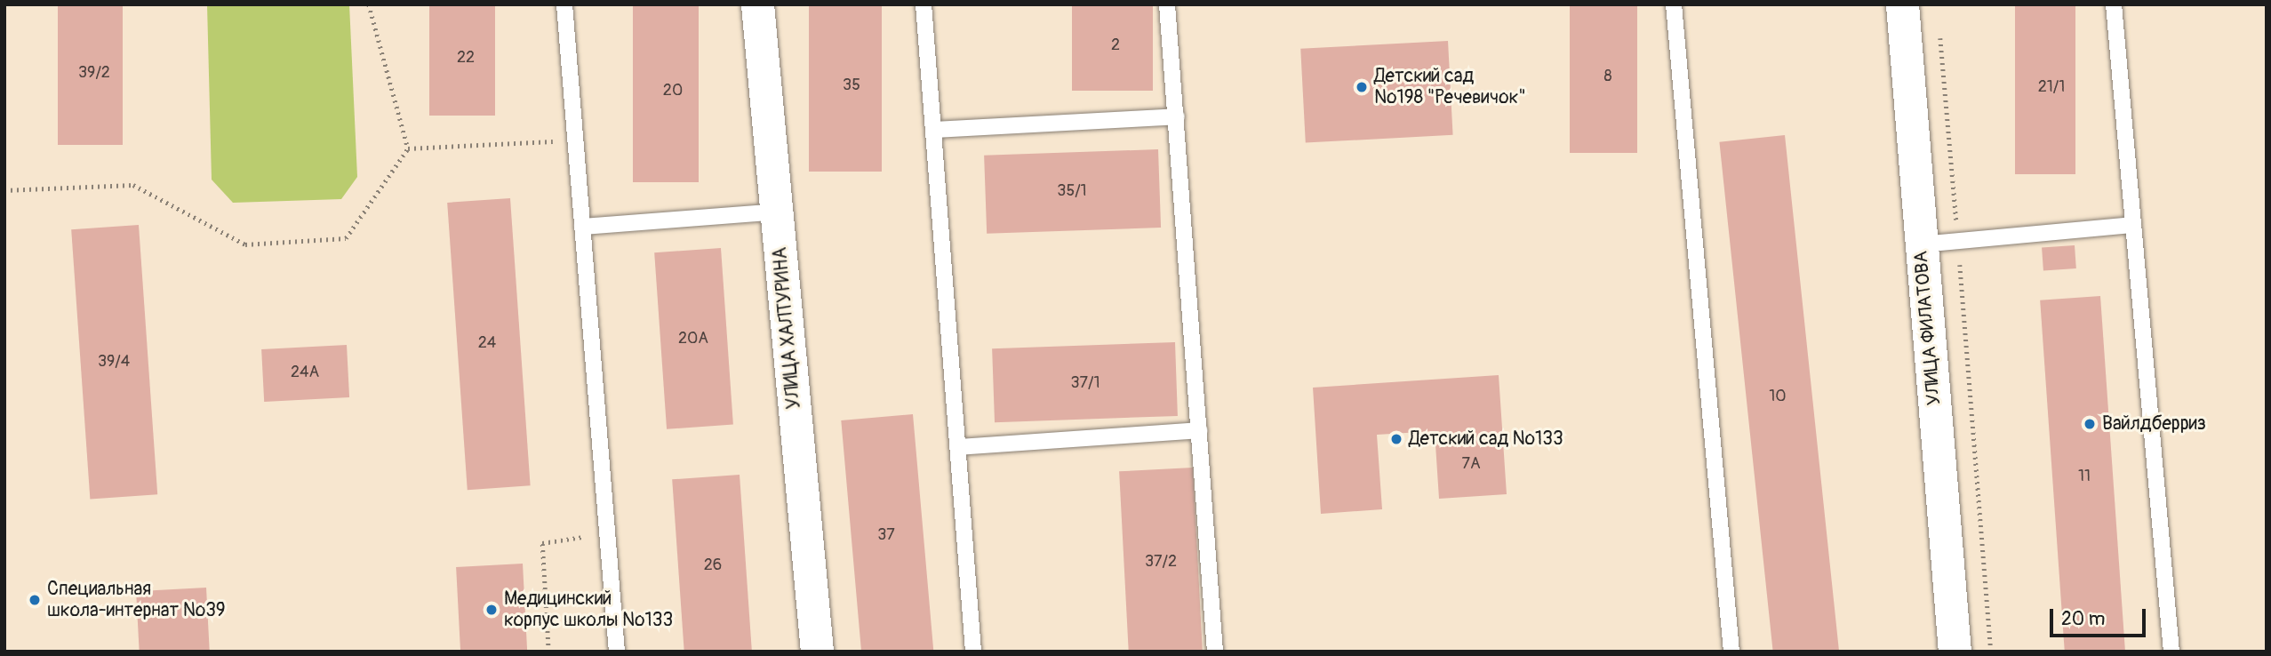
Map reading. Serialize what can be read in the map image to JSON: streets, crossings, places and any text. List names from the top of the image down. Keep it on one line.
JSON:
{"streets":{"street":["УЛИЦА ХАЛТУРИНА","УЛИЦА ФИЛАТОВА"]},"places":["Детский сад №198 \"Речевичок\"","Вайлдберриз","Детский сад №133","Специальная школа-интернат №39","Медицинский корпус школы №133"],"house_numbers":["2","22","39/2","8","35","21/1","20","35/1","20А","24","39/4","24А","37/1","10","7А","11","37","37/2","26"],"scale_bar":"20 m"}
